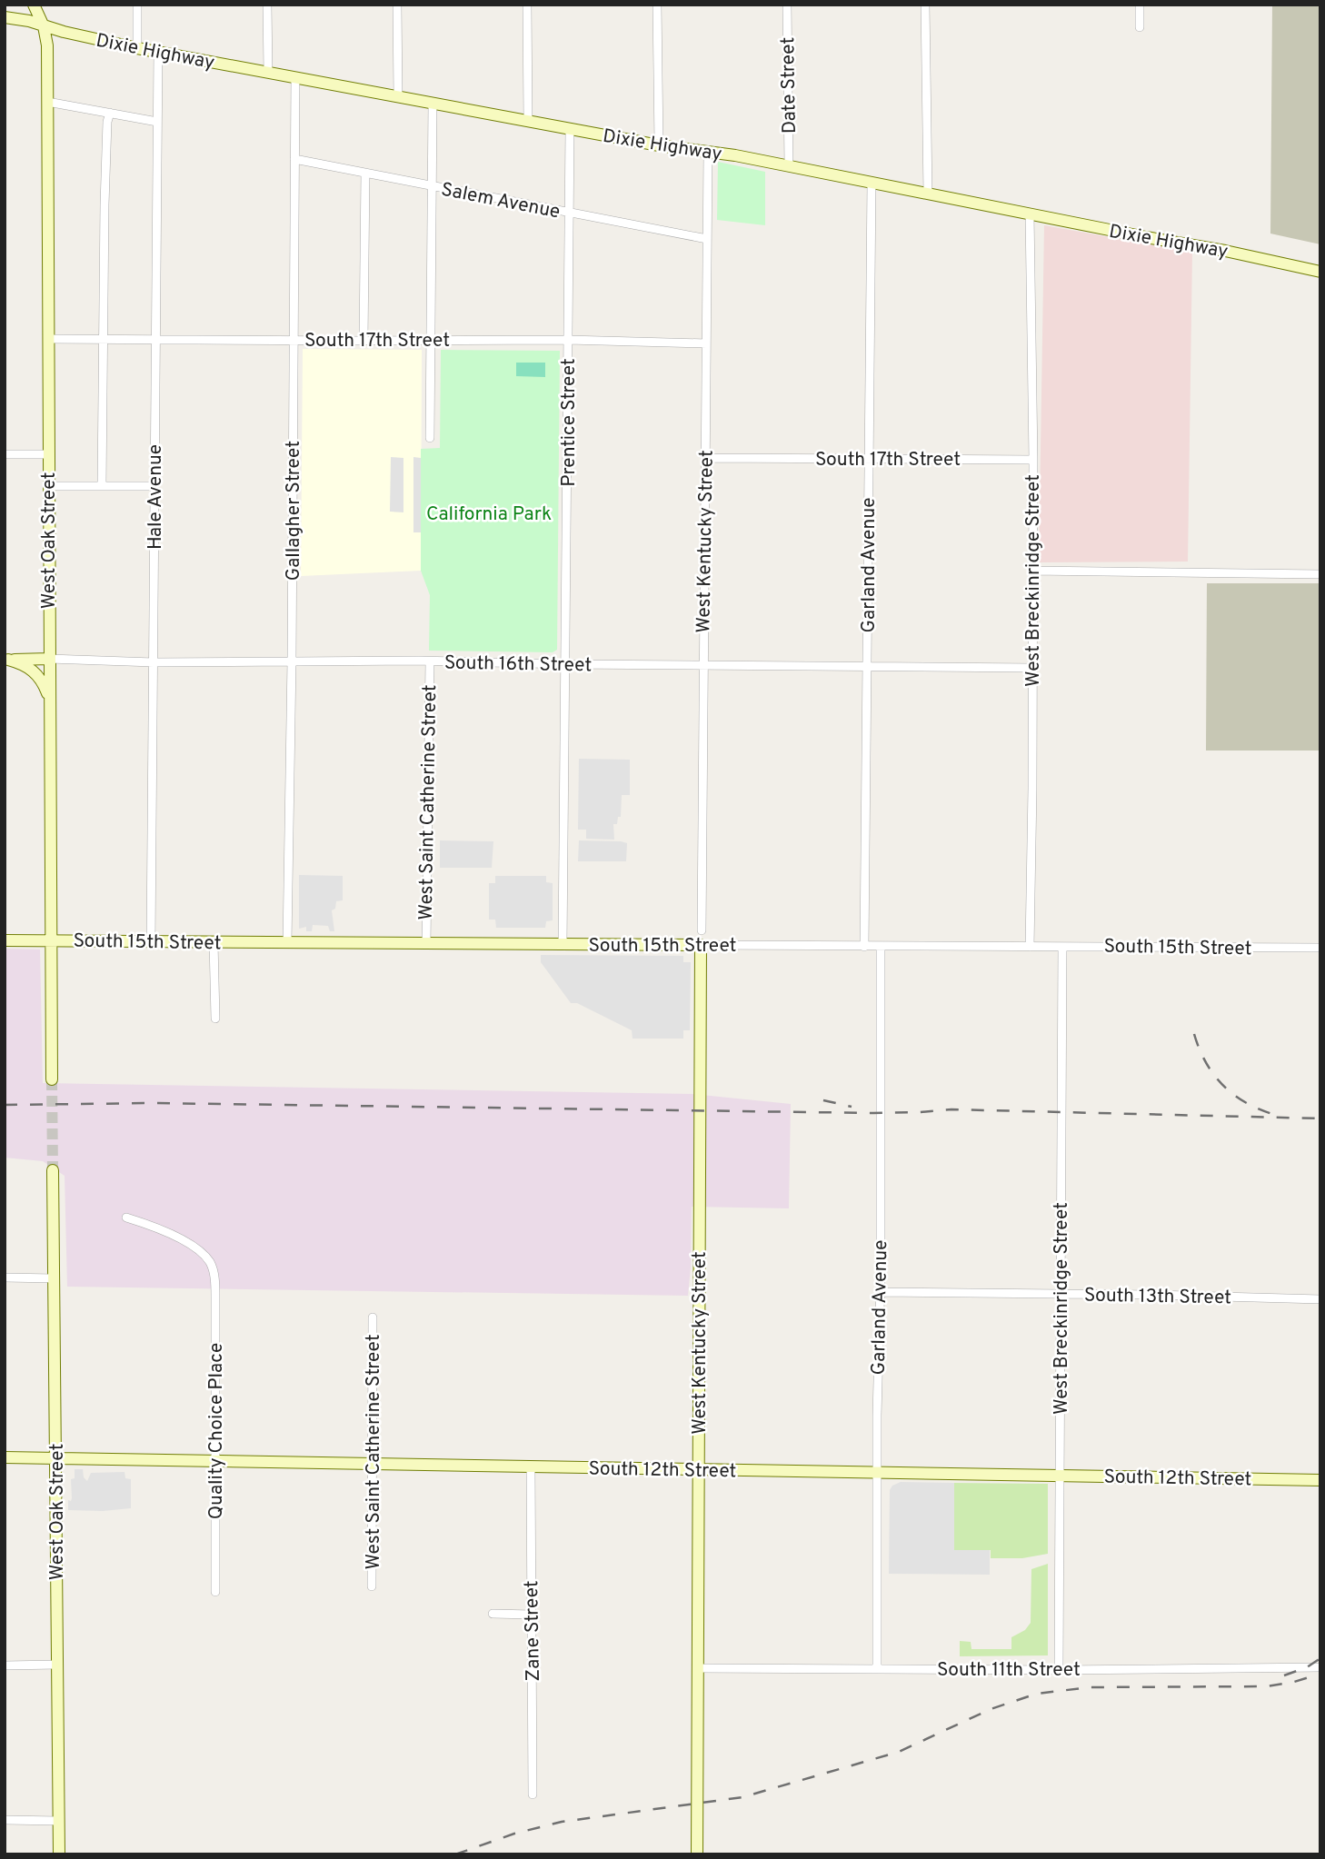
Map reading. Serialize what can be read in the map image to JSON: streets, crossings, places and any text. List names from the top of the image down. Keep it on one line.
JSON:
{"streets":{"street":["Dixie Highway","Date Street","Salem Avenue","South 17th Street","Prentice Street","Hale Avenue","Gallagher Street","West Oak Street","West Kentucky Street","Garland Avenue","West Breckinridge Street","South 16th Street","West Saint Catherine Street","South 15th Street","South 13th Street","Quality Choice Place","South 12th Street","Zane Street","South 11th Street"]},"crossings":[["Dixie Highway","Date Street"],["Dixie Highway","Prentice Street"],["Dixie Highway","Hale Avenue"],["Dixie Highway","Gallagher Street"],["Dixie Highway","West Oak Street"],["Dixie Highway","West Kentucky Street"],["Dixie Highway","Garland Avenue"],["Dixie Highway","West Breckinridge Street"],["Salem Avenue","Prentice Street"],["Salem Avenue","Gallagher Street"],["Salem Avenue","West Kentucky Street"],["South 17th Street","Prentice Street"],["South 17th Street","Hale Avenue"],["South 17th Street","Gallagher Street"],["South 17th Street","West Oak Street"],["South 17th Street","West Kentucky Street"],["South 17th Street","Garland Avenue"],["South 17th Street","West Breckinridge Street"],["Prentice Street","South 16th Street"],["Prentice Street","South 15th Street"],["Hale Avenue","South 16th Street"],["Hale Avenue","South 15th Street"],["Gallagher Street","South 16th Street"],["Gallagher Street","South 15th Street"],["West Oak Street","South 16th Street"],["West Oak Street","South 15th Street"],["West Oak Street","South 12th Street"],["West Kentucky Street","South 16th Street"],["West Kentucky Street","South 15th Street"],["West Kentucky Street","South 12th Street"],["West Kentucky Street","South 11th Street"],["Garland Avenue","South 16th Street"],["Garland Avenue","South 15th Street"],["Garland Avenue","South 13th Street"],["Garland Avenue","South 12th Street"],["Garland Avenue","South 11th Street"],["West Breckinridge Street","South 16th Street"],["West Breckinridge Street","South 15th Street"],["West Breckinridge Street","South 13th Street"],["West Breckinridge Street","South 12th Street"],["West Breckinridge Street","South 11th Street"],["South 16th Street","West Saint Catherine Street"],["West Saint Catherine Street","South 15th Street"],["West Saint Catherine Street","South 12th Street"],["Quality Choice Place","South 12th Street"],["South 12th Street","Zane Street"]],"parks":["California Park"]}
